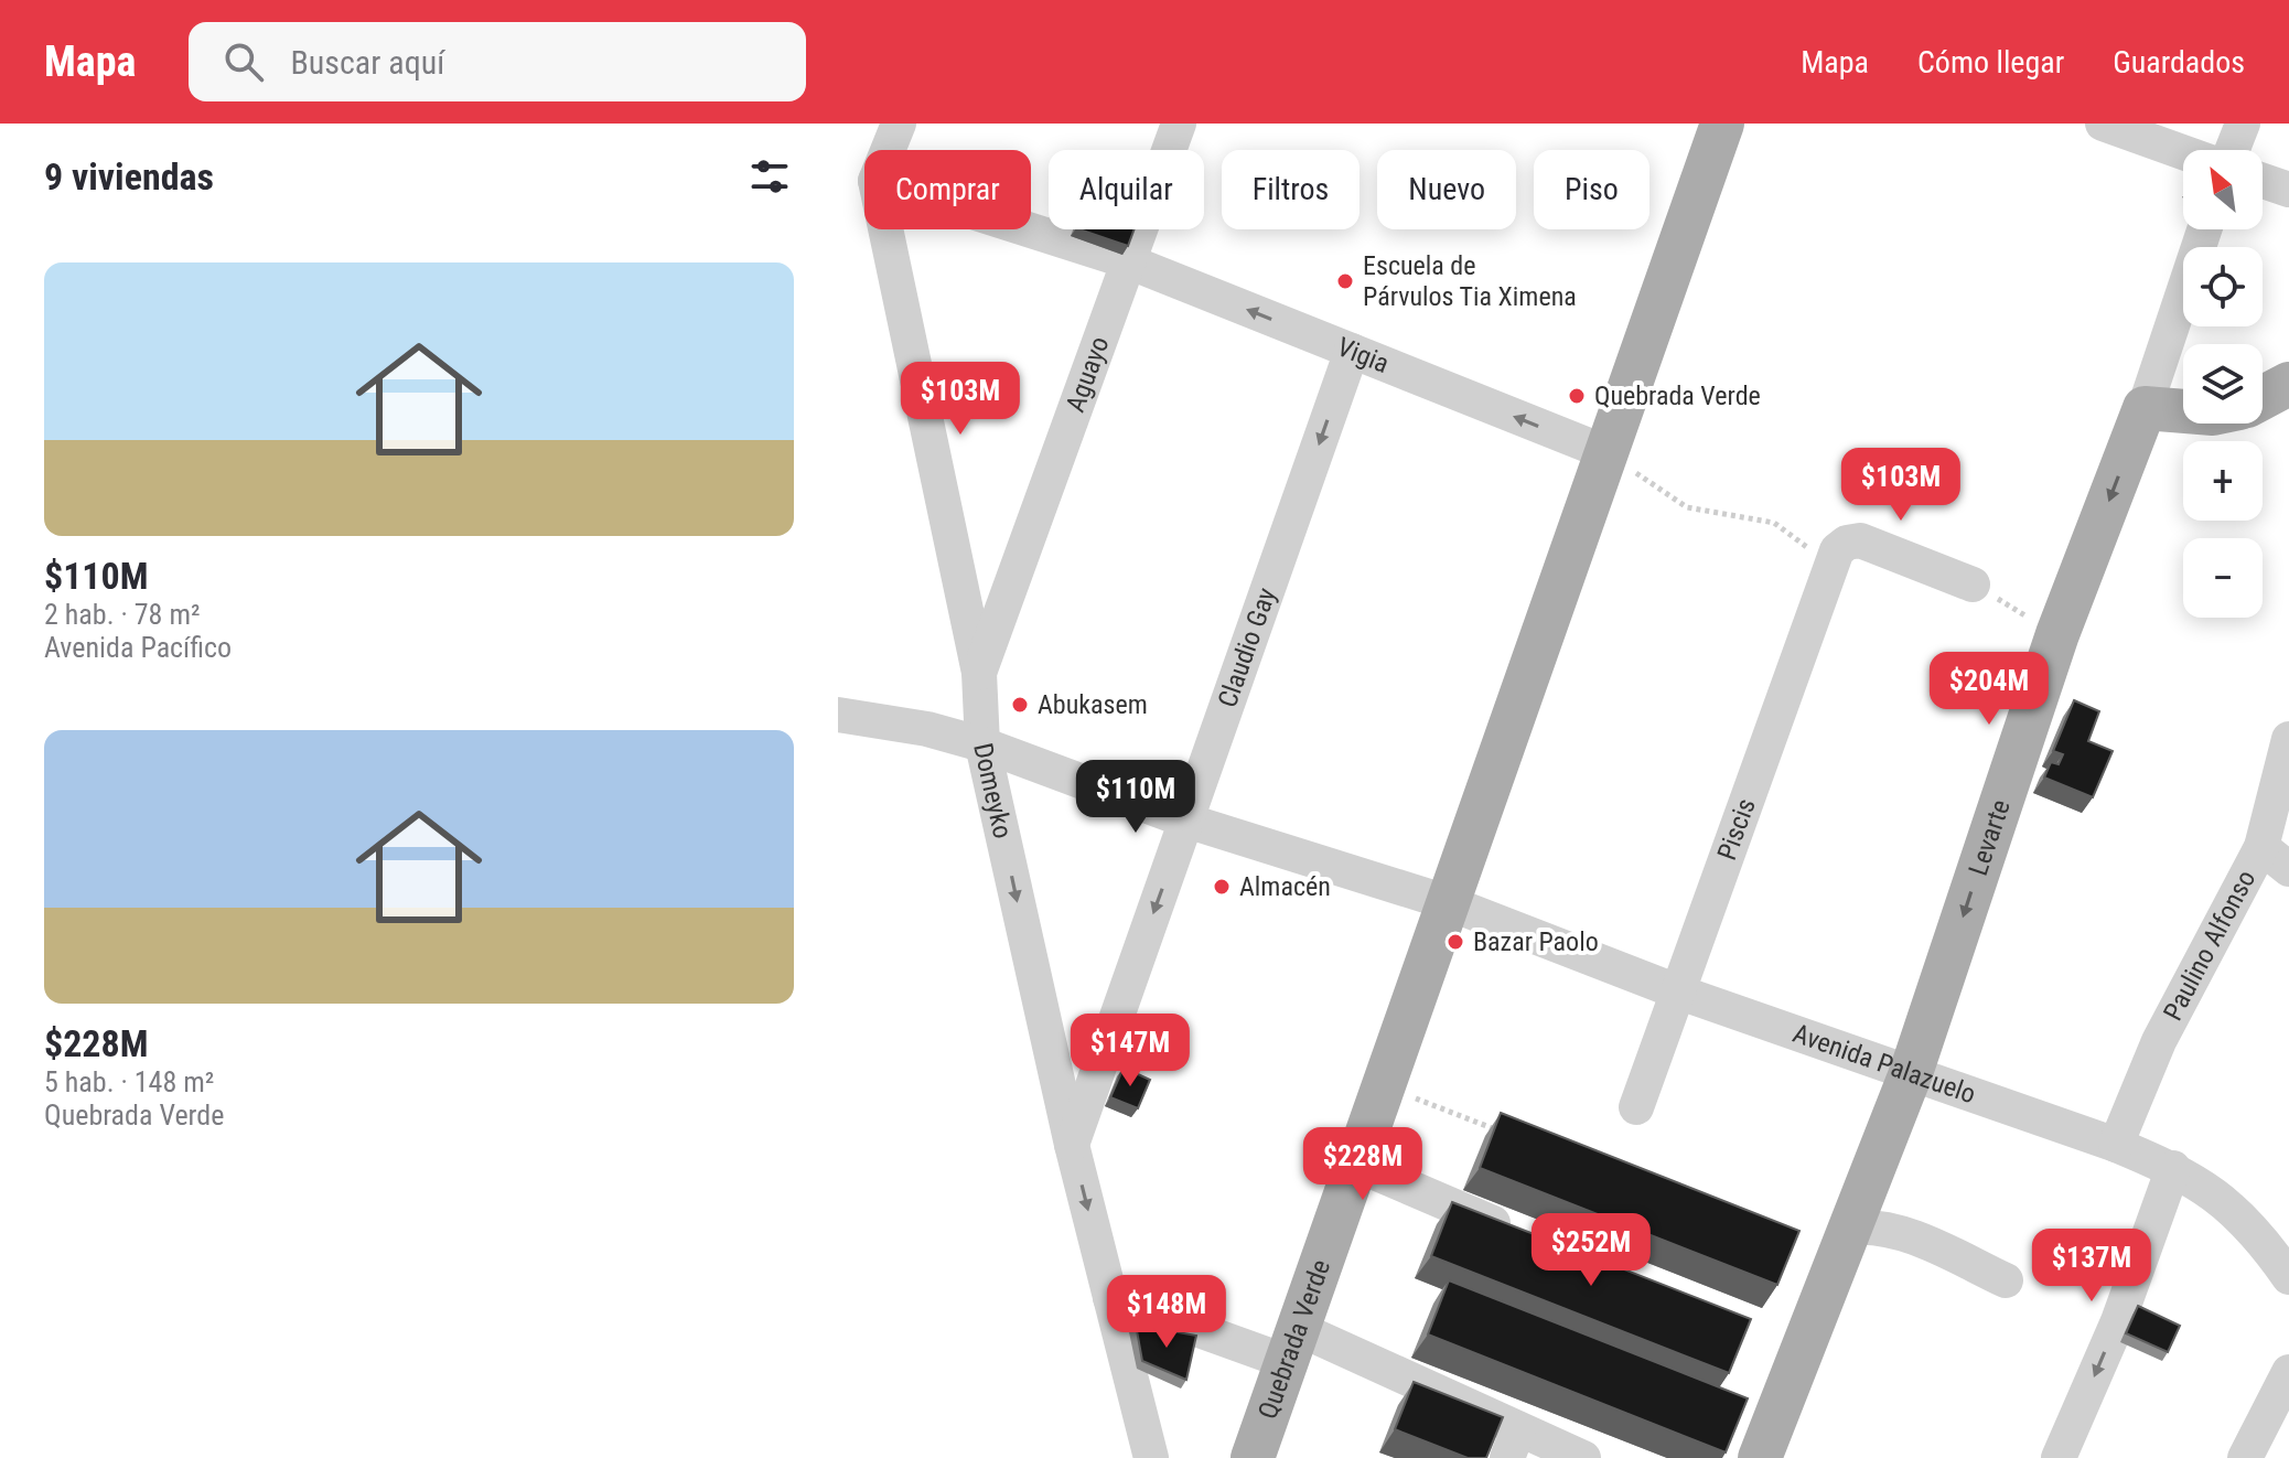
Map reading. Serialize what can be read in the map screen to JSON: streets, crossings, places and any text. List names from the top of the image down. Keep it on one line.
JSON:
{"streets":{"main road":["Levarte","Quebrada Verde"],"street":["Vigia","Aguayo","Claudio Gay","Domeyko","Piscis","Paulino Alfonso","Avenida Palazuelo"]},"crossings":[["Vigia","Aguayo"],["Vigia","Claudio Gay"],["Vigia","Quebrada Verde"],["Aguayo","Domeyko"],["Claudio Gay","Domeyko"],["Claudio Gay","Avenida Palazuelo"],["Domeyko","Avenida Palazuelo"],["Piscis","Avenida Palazuelo"],["Levarte","Avenida Palazuelo"],["Paulino Alfonso","Avenida Palazuelo"],["Avenida Palazuelo","Quebrada Verde"]],"one_way":["Vigia","Claudio Gay","Domeyko","Levarte"],"places":["Escuela de Párvulos Tia Ximena","Quebrada Verde","Abukasem","Almacén","Bazar Paolo"],"north":"top left","page":{"header":"Mapa","search":"Buscar aquí","nav":["Mapa","Cómo llegar","Guardados"],"heading":"9 viviendas","map_buttons":["+","−"],"chip":["Comprar","Alquilar","Filtros","Nuevo","Piso"],"list":[{"name":"$110M","note":"2 hab. · 78 m² · Avenida Pacífico"},{"name":"$228M","note":"5 hab. · 148 m² · Quebrada Verde"}],"price":["$103M","$103M","$204M","$110M","$147M","$228M","$252M","$137M","$148M"]}}
